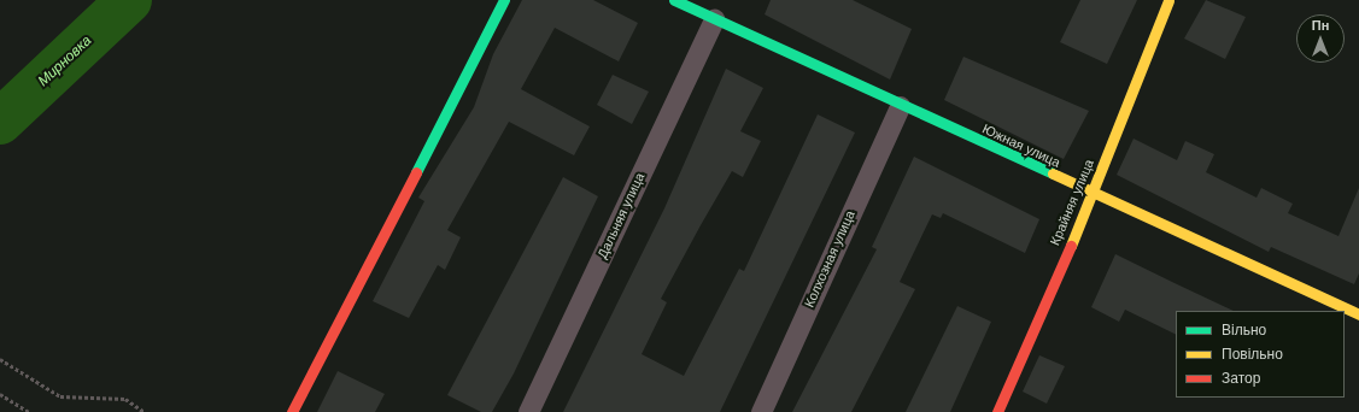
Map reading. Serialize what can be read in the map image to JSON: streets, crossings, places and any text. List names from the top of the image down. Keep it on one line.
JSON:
{"streets":{"street":["Южная улица","Крайняя улица","Дальняя улица","Колхозная улица"]},"crossings":[["Южная улица","Крайняя улица"],["Южная улица","Дальняя улица"],["Южная улица","Колхозная улица"]],"water":["Мирновка"],"legend":["Вільно","Повільно","Затор"],"north":"top"}
